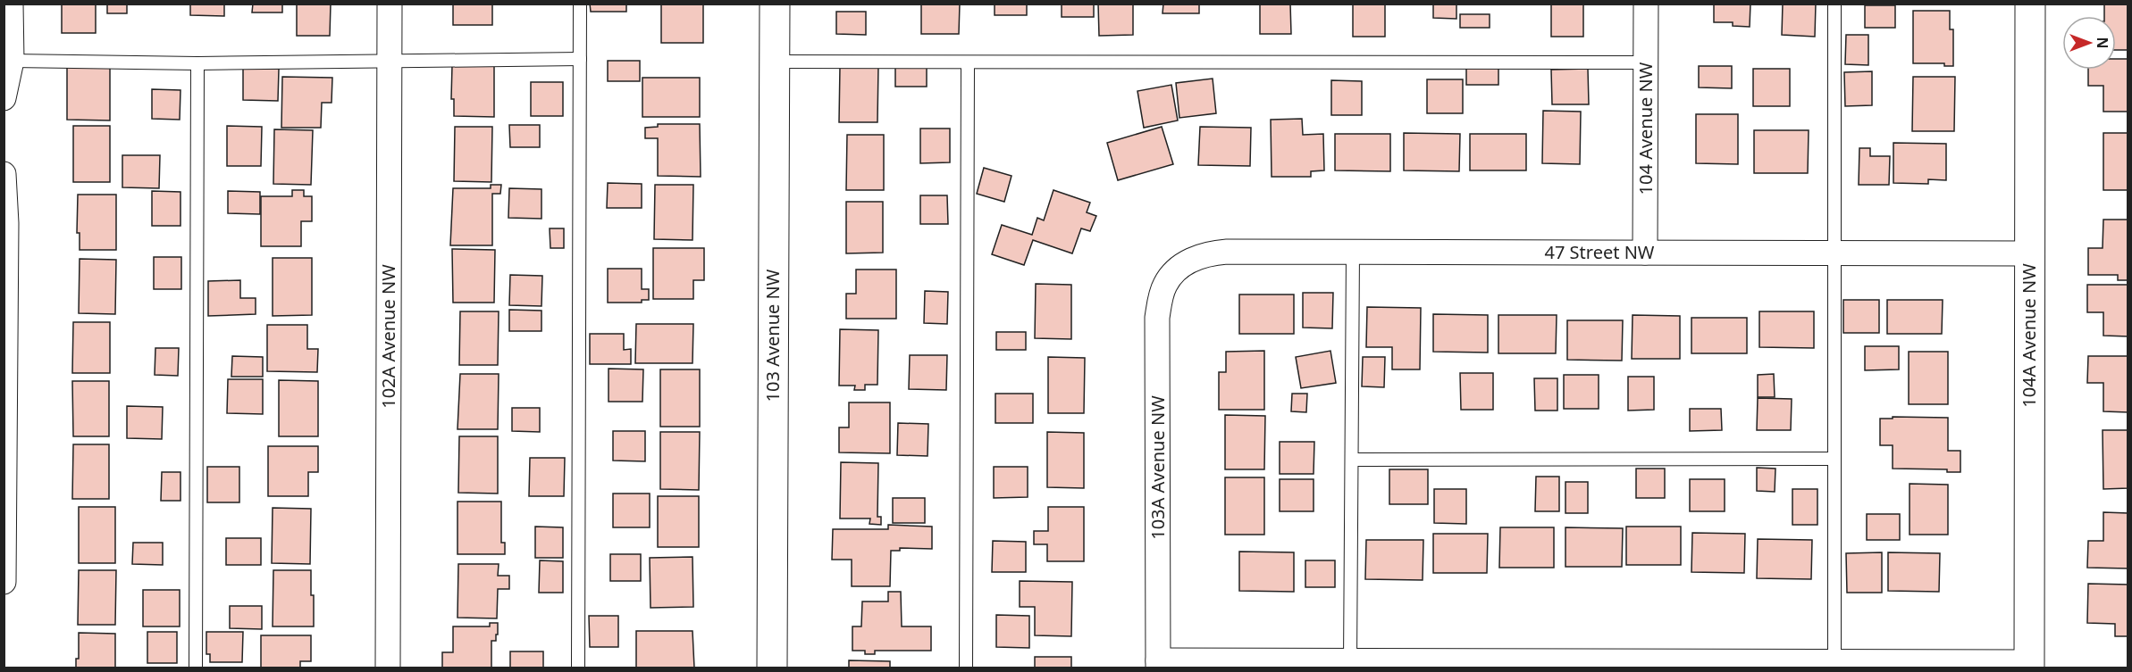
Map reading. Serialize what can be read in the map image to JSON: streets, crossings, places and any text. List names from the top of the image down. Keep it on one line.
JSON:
{"streets":{"street":["104 Avenue NW","47 Street NW","103 Avenue NW","104A Avenue NW","102A Avenue NW","103A Avenue NW"]},"crossings":[["104 Avenue NW","47 Street NW"],["47 Street NW","104A Avenue NW"],["47 Street NW","103A Avenue NW"]],"north":"right"}
